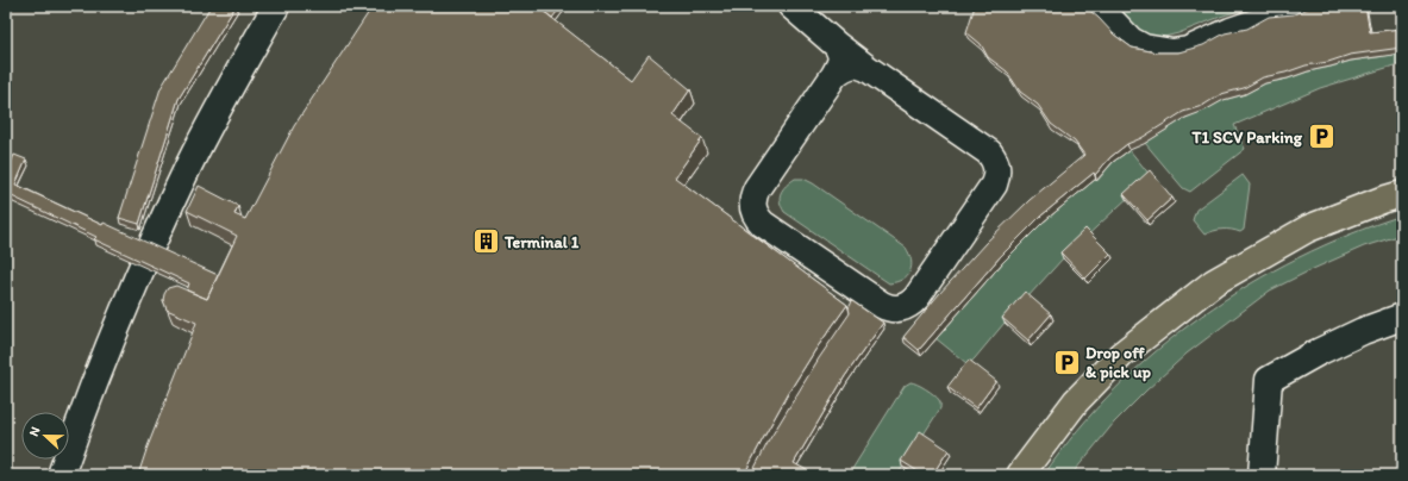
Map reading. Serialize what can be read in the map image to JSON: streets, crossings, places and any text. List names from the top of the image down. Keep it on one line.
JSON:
{"places":{"parking":["T1 SCV Parking","Drop off & pick up"],"building":["Terminal 1"]},"north":"left"}
